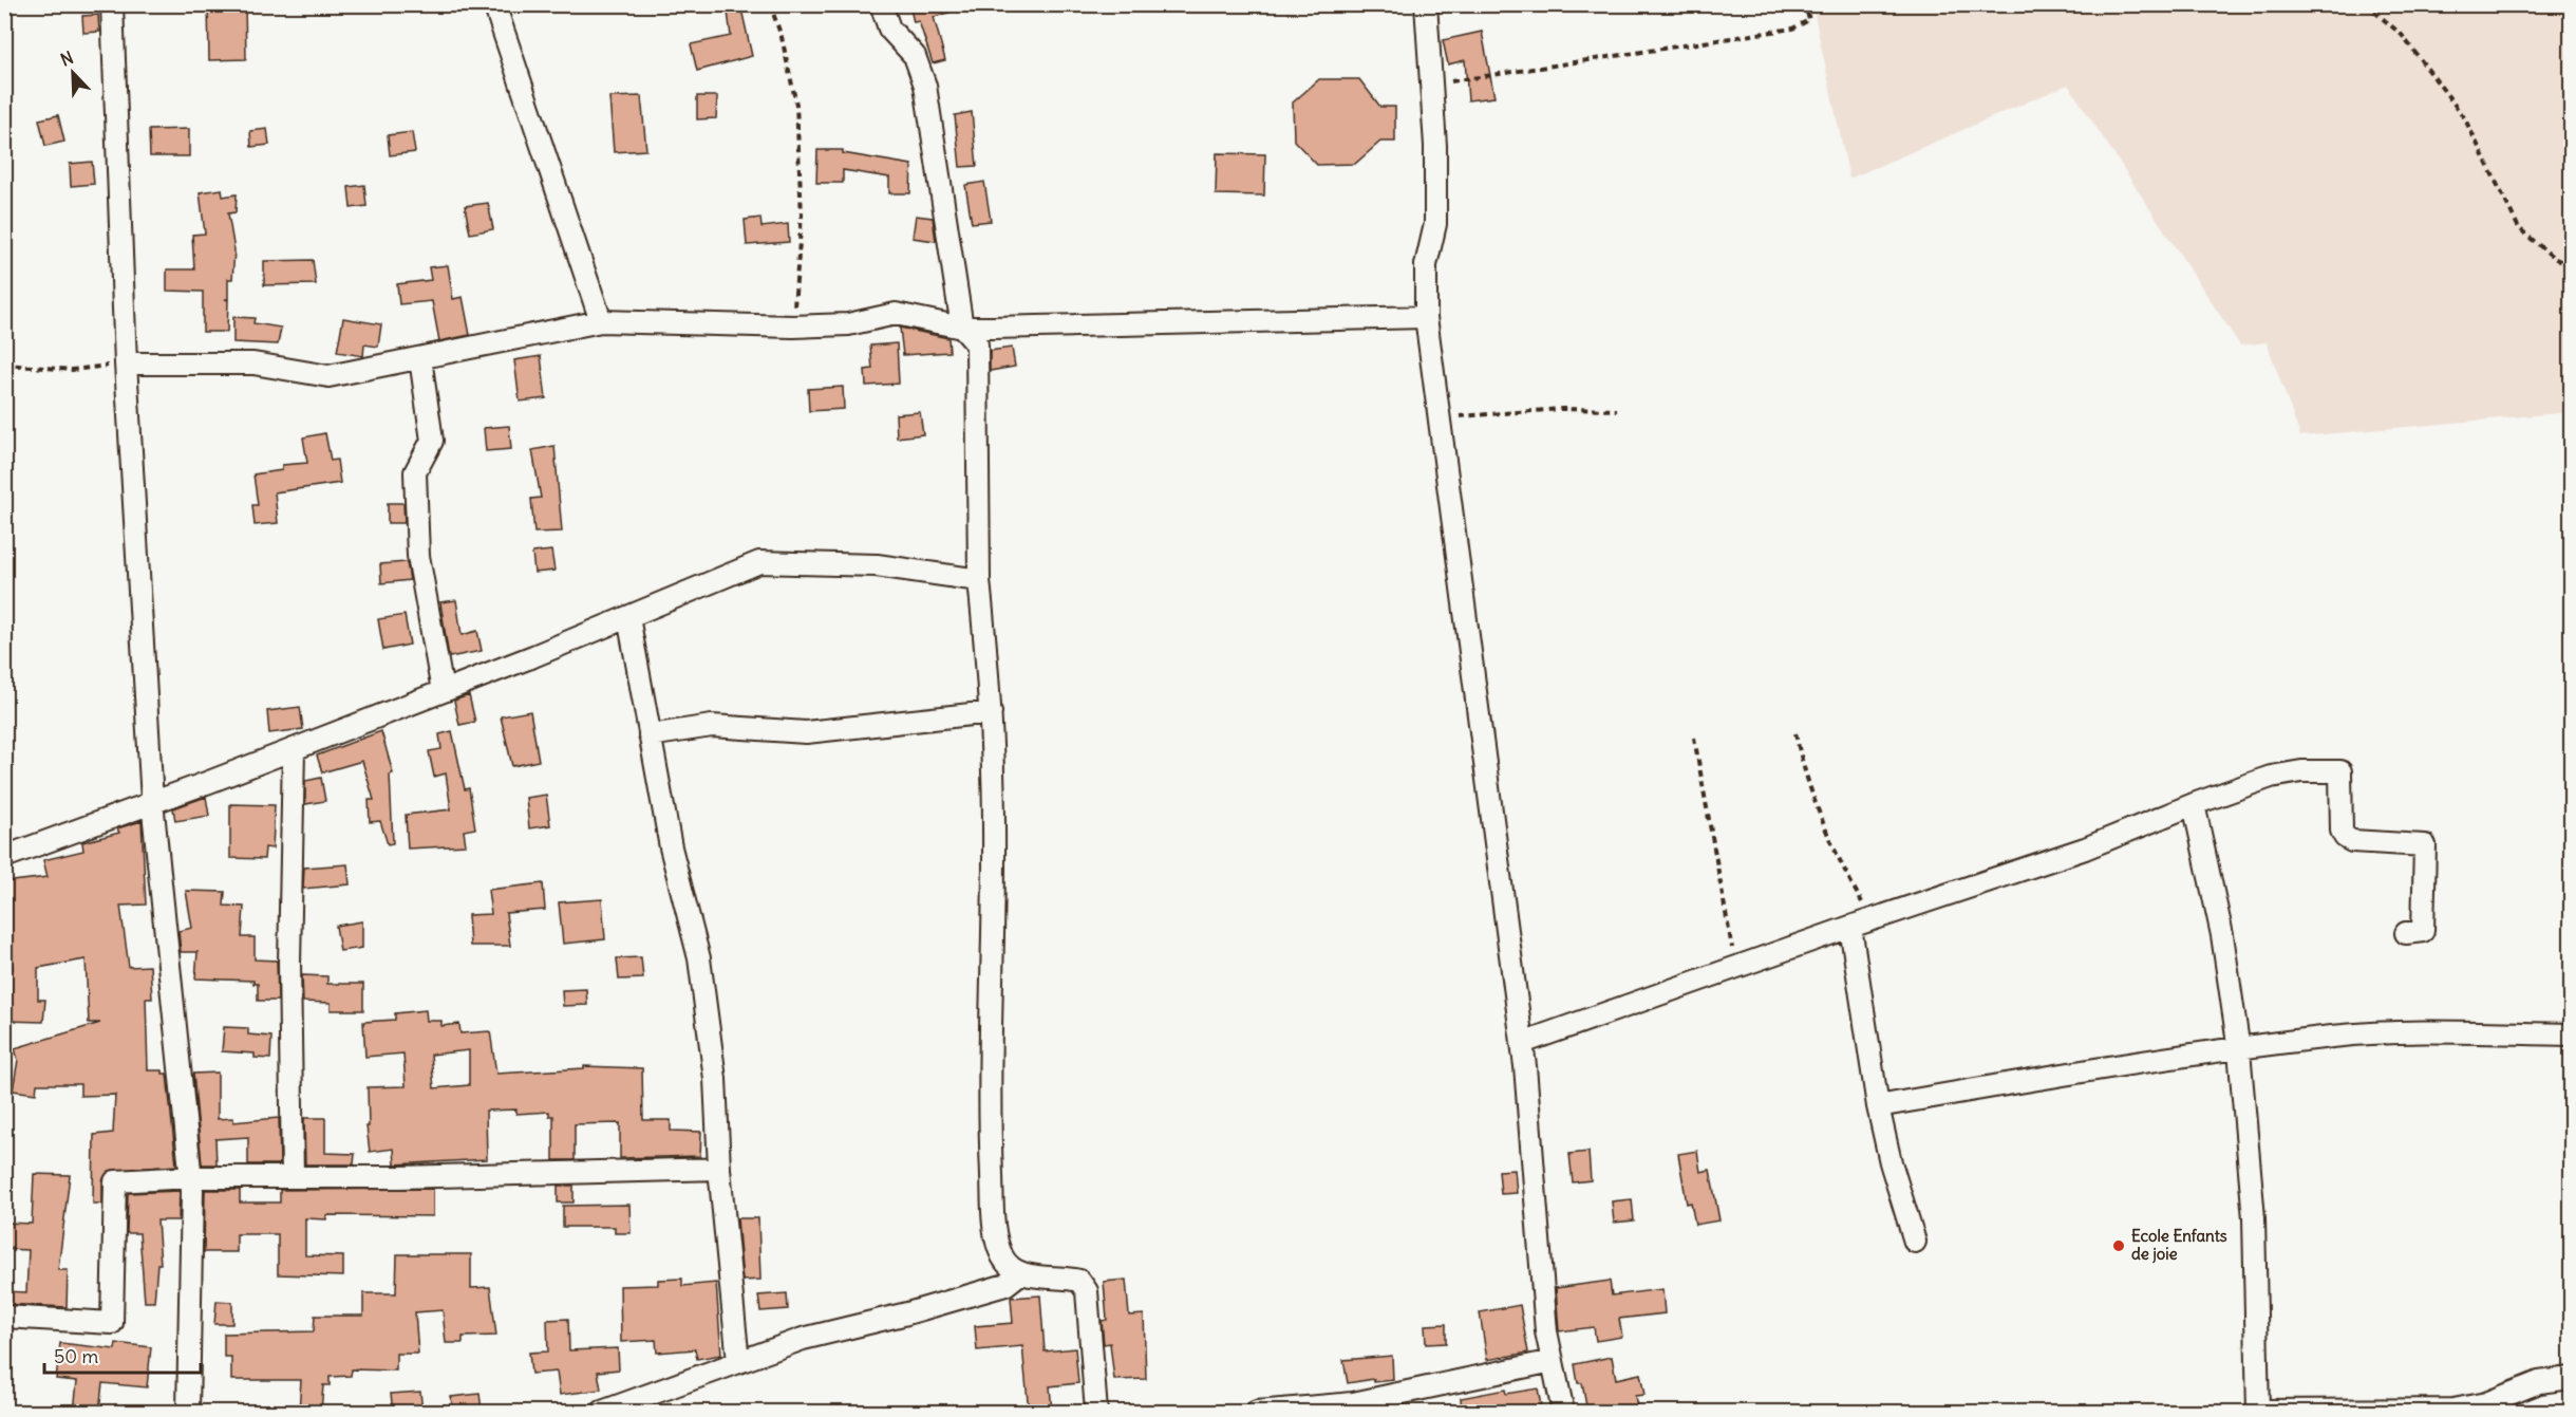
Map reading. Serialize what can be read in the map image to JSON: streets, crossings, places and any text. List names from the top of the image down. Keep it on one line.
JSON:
{"places":["Ecole Enfants de joie"],"scale_bar":"50 m","north":"top left"}
